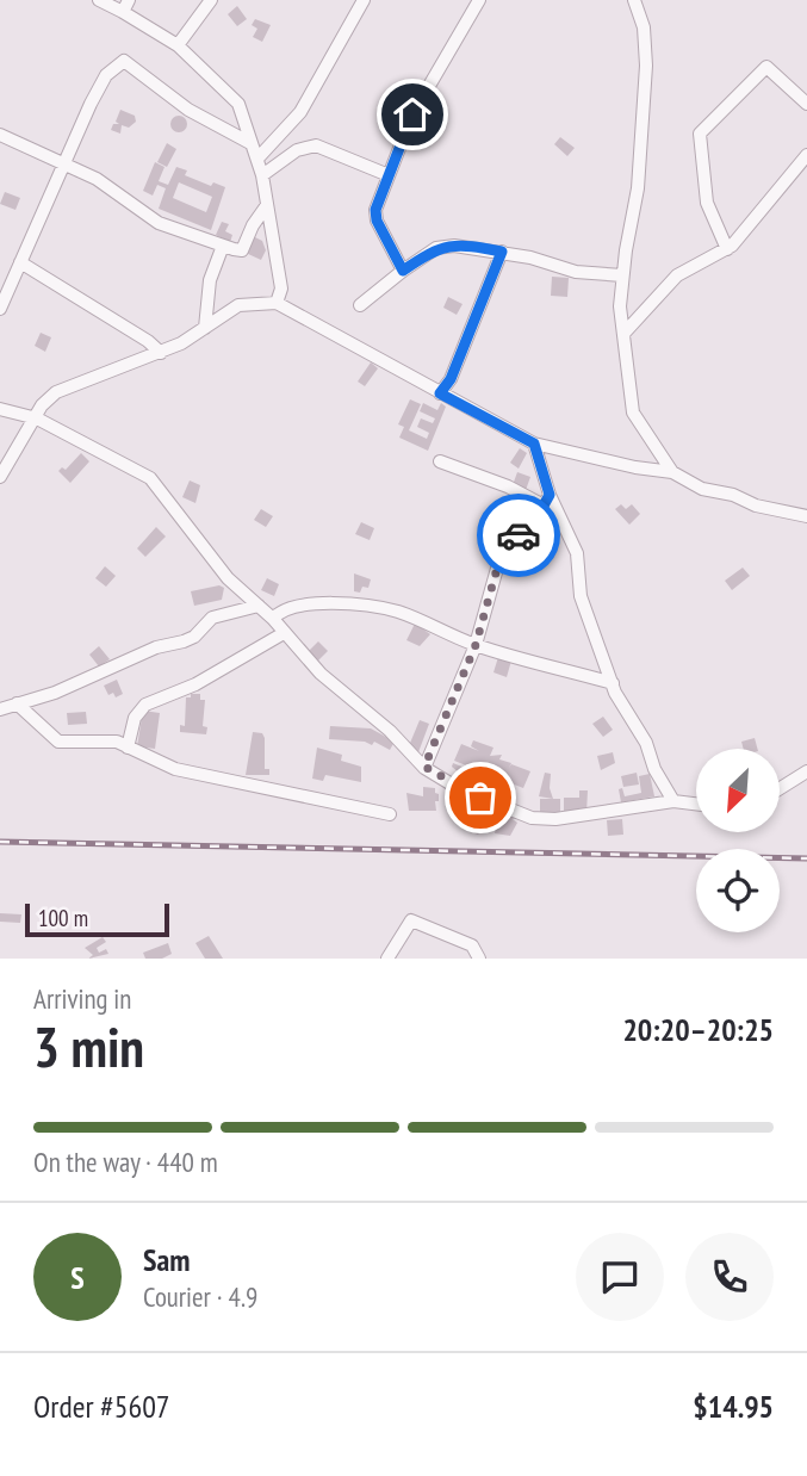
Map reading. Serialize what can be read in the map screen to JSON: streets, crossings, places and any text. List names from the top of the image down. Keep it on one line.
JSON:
{"scale_bar":"100 m","north":"bottom left","page":{"scale":"100 m","heading":["3 min","Arriving in","20:20–20:25"],"panel":["Sam","Courier · 4.9","Order #5607","$14.95"],"bar":"On the way · 440 m","round":"S"}}
